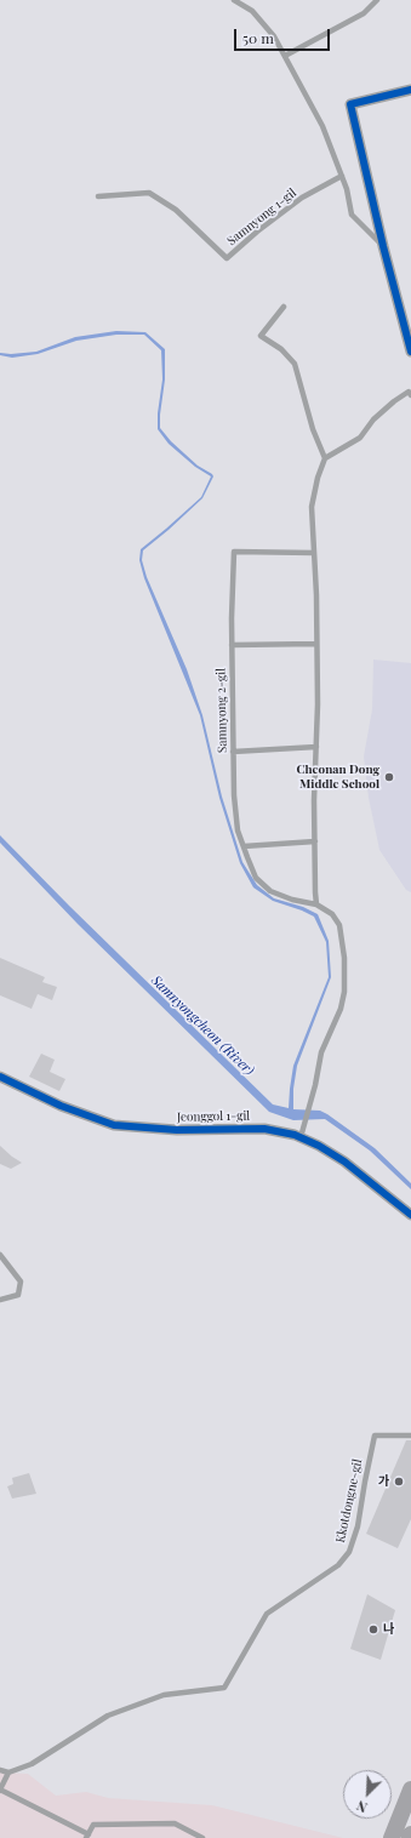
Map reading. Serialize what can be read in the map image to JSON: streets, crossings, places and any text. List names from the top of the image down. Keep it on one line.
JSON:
{"streets":{"street":["Jeonggol 1-gil"],"lane":["Samnyong 1-gil","Samnyong 2-gil","Kkotdongne-gil"]},"crossings":[["Samnyong 2-gil","Jeonggol 1-gil"]],"water":["Samnyongcheon (River)"],"places":["Cheonan Dong Middle School","가","나"],"scale_bar":"50 m","north":"bottom left"}
